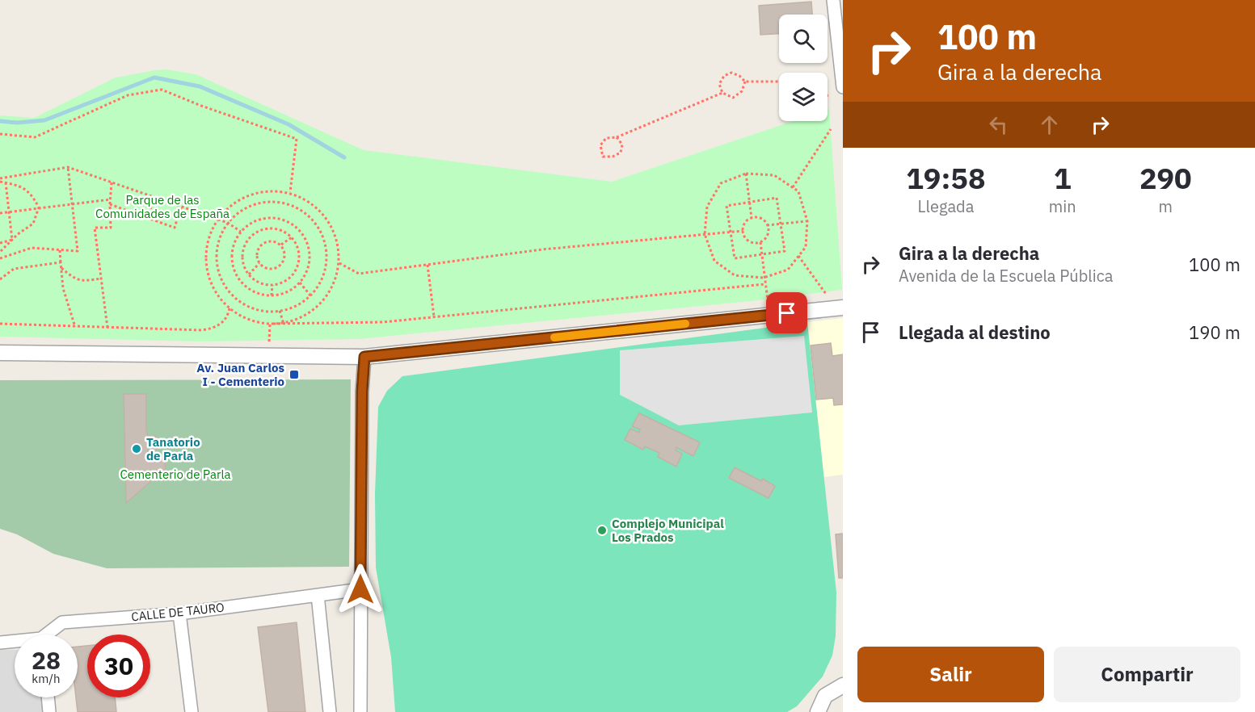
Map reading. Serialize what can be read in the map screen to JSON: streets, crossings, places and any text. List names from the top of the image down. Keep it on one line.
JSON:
{"streets":{"street":["CALLE DE TAURO"]},"parks":["Parque de las Comunidades de España","Cementerio de Parla"],"places":{"transit":["Av. Juan Carlos I - Cementerio"],"other":["Tanatorio de Parla","Complejo Municipal Los Prados"]},"page":{"turn":["100 m","Gira a la derecha"],"eta":["19:58","Llegada","1","min","290","m"],"list":[{"name":"Gira a la derecha","note":"Avenida de la Escuela Pública","value":"100 m"},{"name":"Llegada al destino","value":"190 m"}],"speed":"28 km/h","limit":"30","buttons":["Salir","Compartir"]}}
